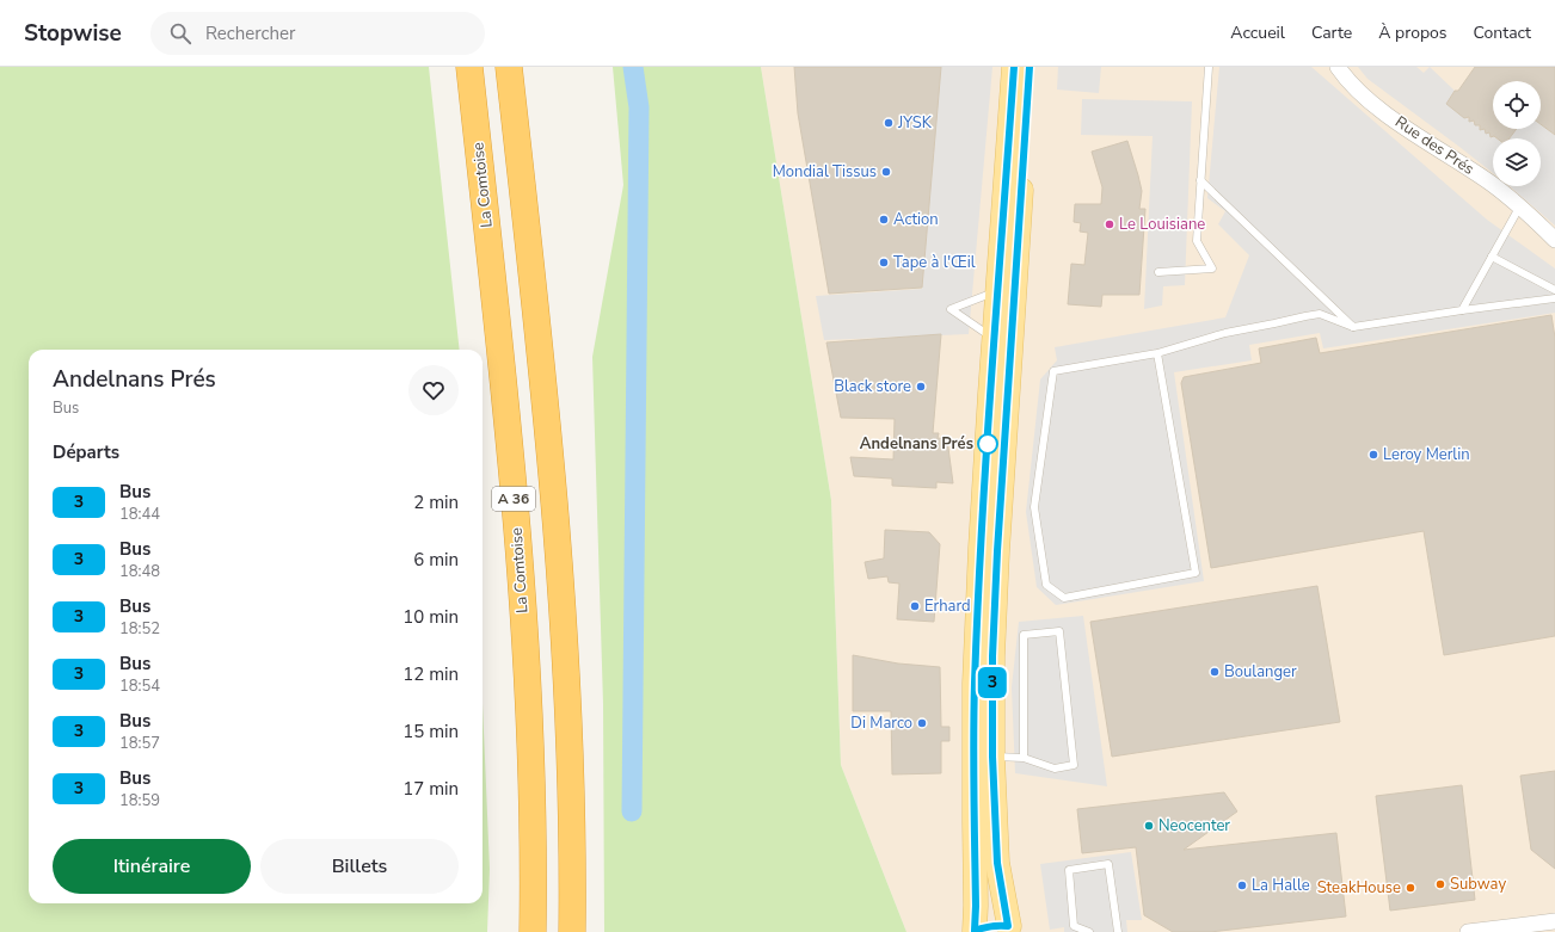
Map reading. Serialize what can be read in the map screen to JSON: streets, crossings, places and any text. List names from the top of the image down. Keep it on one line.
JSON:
{"streets":{"highway":["La Comtoise","A 36"],"street":["Rue des Prés"]},"places":["JYSK","Mondial Tissus","Action","Le Louisiane","Tape à l'Œil","Black store","Andelnans Prés","Leroy Merlin","Erhard","Boulanger","Di Marco","Neocenter","Subway","La Halle","SteakHouse"],"lines":["bus line 3"],"page":{"header":"Stopwise","search":"Rechercher","nav":["Accueil","Carte","À propos","Contact"],"on_map":"3","heading":[["Andelnans Prés","Bus"],"Départs"],"list":[{"mark":"3","name":"Bus","note":"18:44","value":"2 min"},{"mark":"3","name":"Bus","note":"18:48","value":"6 min"},{"mark":"3","name":"Bus","note":"18:52","value":"10 min"},{"mark":"3","name":"Bus","note":"18:54","value":"12 min"},{"mark":"3","name":"Bus","note":"18:57","value":"15 min"},{"mark":"3","name":"Bus","note":"18:59","value":"17 min"}],"buttons":["Itinéraire","Billets"]}}
